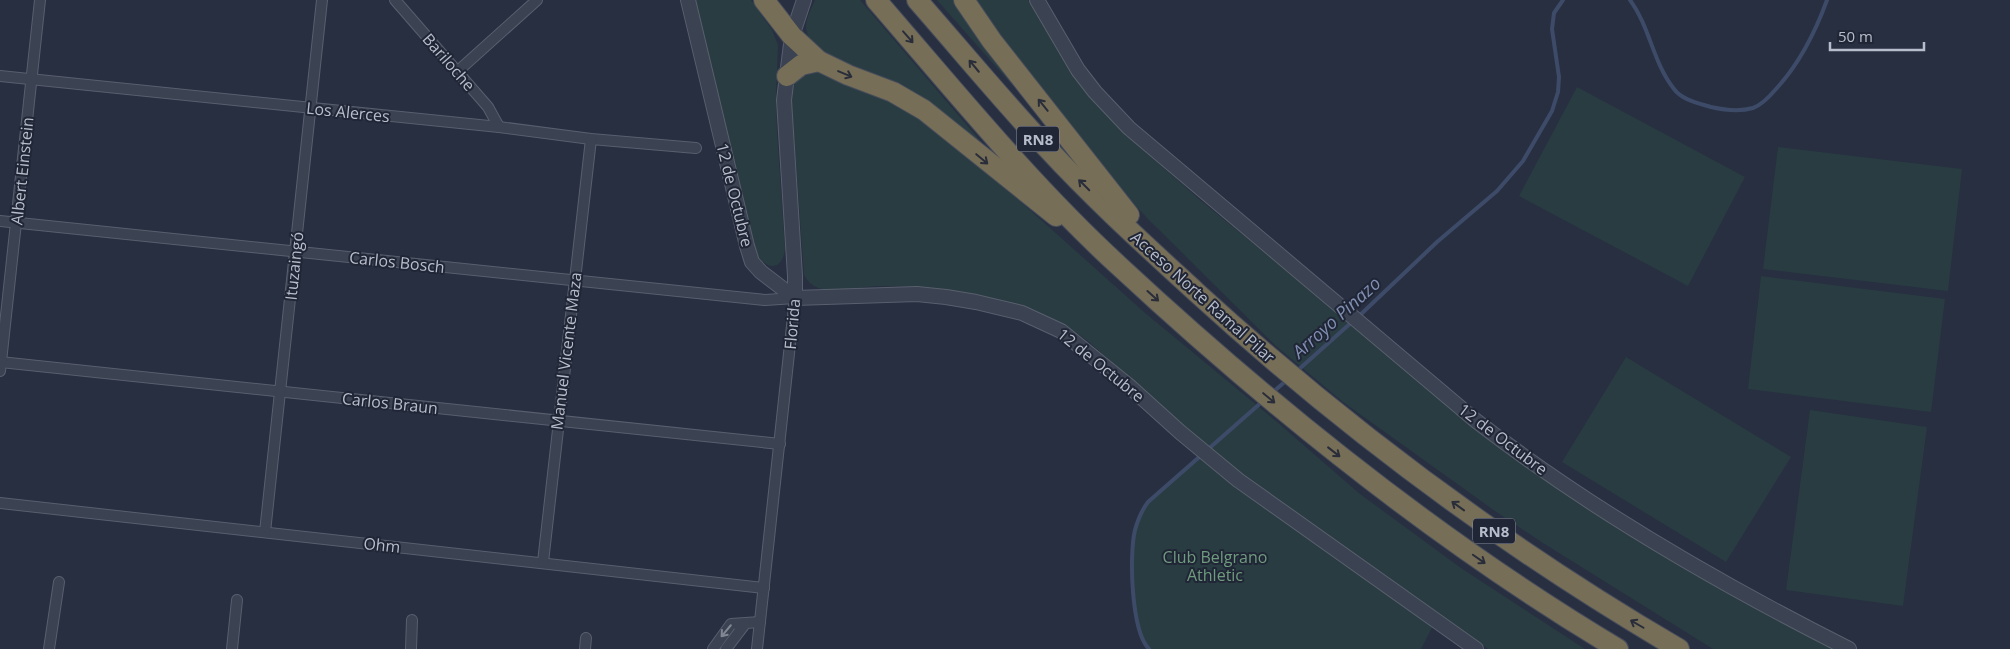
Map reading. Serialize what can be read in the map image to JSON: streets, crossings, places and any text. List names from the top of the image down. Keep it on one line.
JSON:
{"streets":{"highway":["RN8","Acceso Norte Ramal Pilar"],"street":["Bariloche","Los Alerces","Albert Einstein","12 de Octubre","Carlos Bosch","Ituzaingó","Florida","Manuel Vicente Maza","Carlos Braun","Ohm"]},"crossings":[["Bariloche","Los Alerces"],["Los Alerces","Albert Einstein"],["Los Alerces","Ituzaingó"],["Los Alerces","Manuel Vicente Maza"],["Albert Einstein","Carlos Bosch"],["Albert Einstein","Carlos Braun"],["12 de Octubre","Carlos Bosch"],["12 de Octubre","Florida"],["Carlos Bosch","Ituzaingó"],["Carlos Bosch","Florida"],["Carlos Bosch","Manuel Vicente Maza"],["Ituzaingó","Carlos Braun"],["Ituzaingó","Ohm"],["Florida","Carlos Braun"],["Florida","Ohm"],["Manuel Vicente Maza","Carlos Braun"],["Manuel Vicente Maza","Ohm"]],"water":["Arroyo Pinazo"],"parks":["Club Belgrano Athletic"],"scale_bar":"50 m"}
